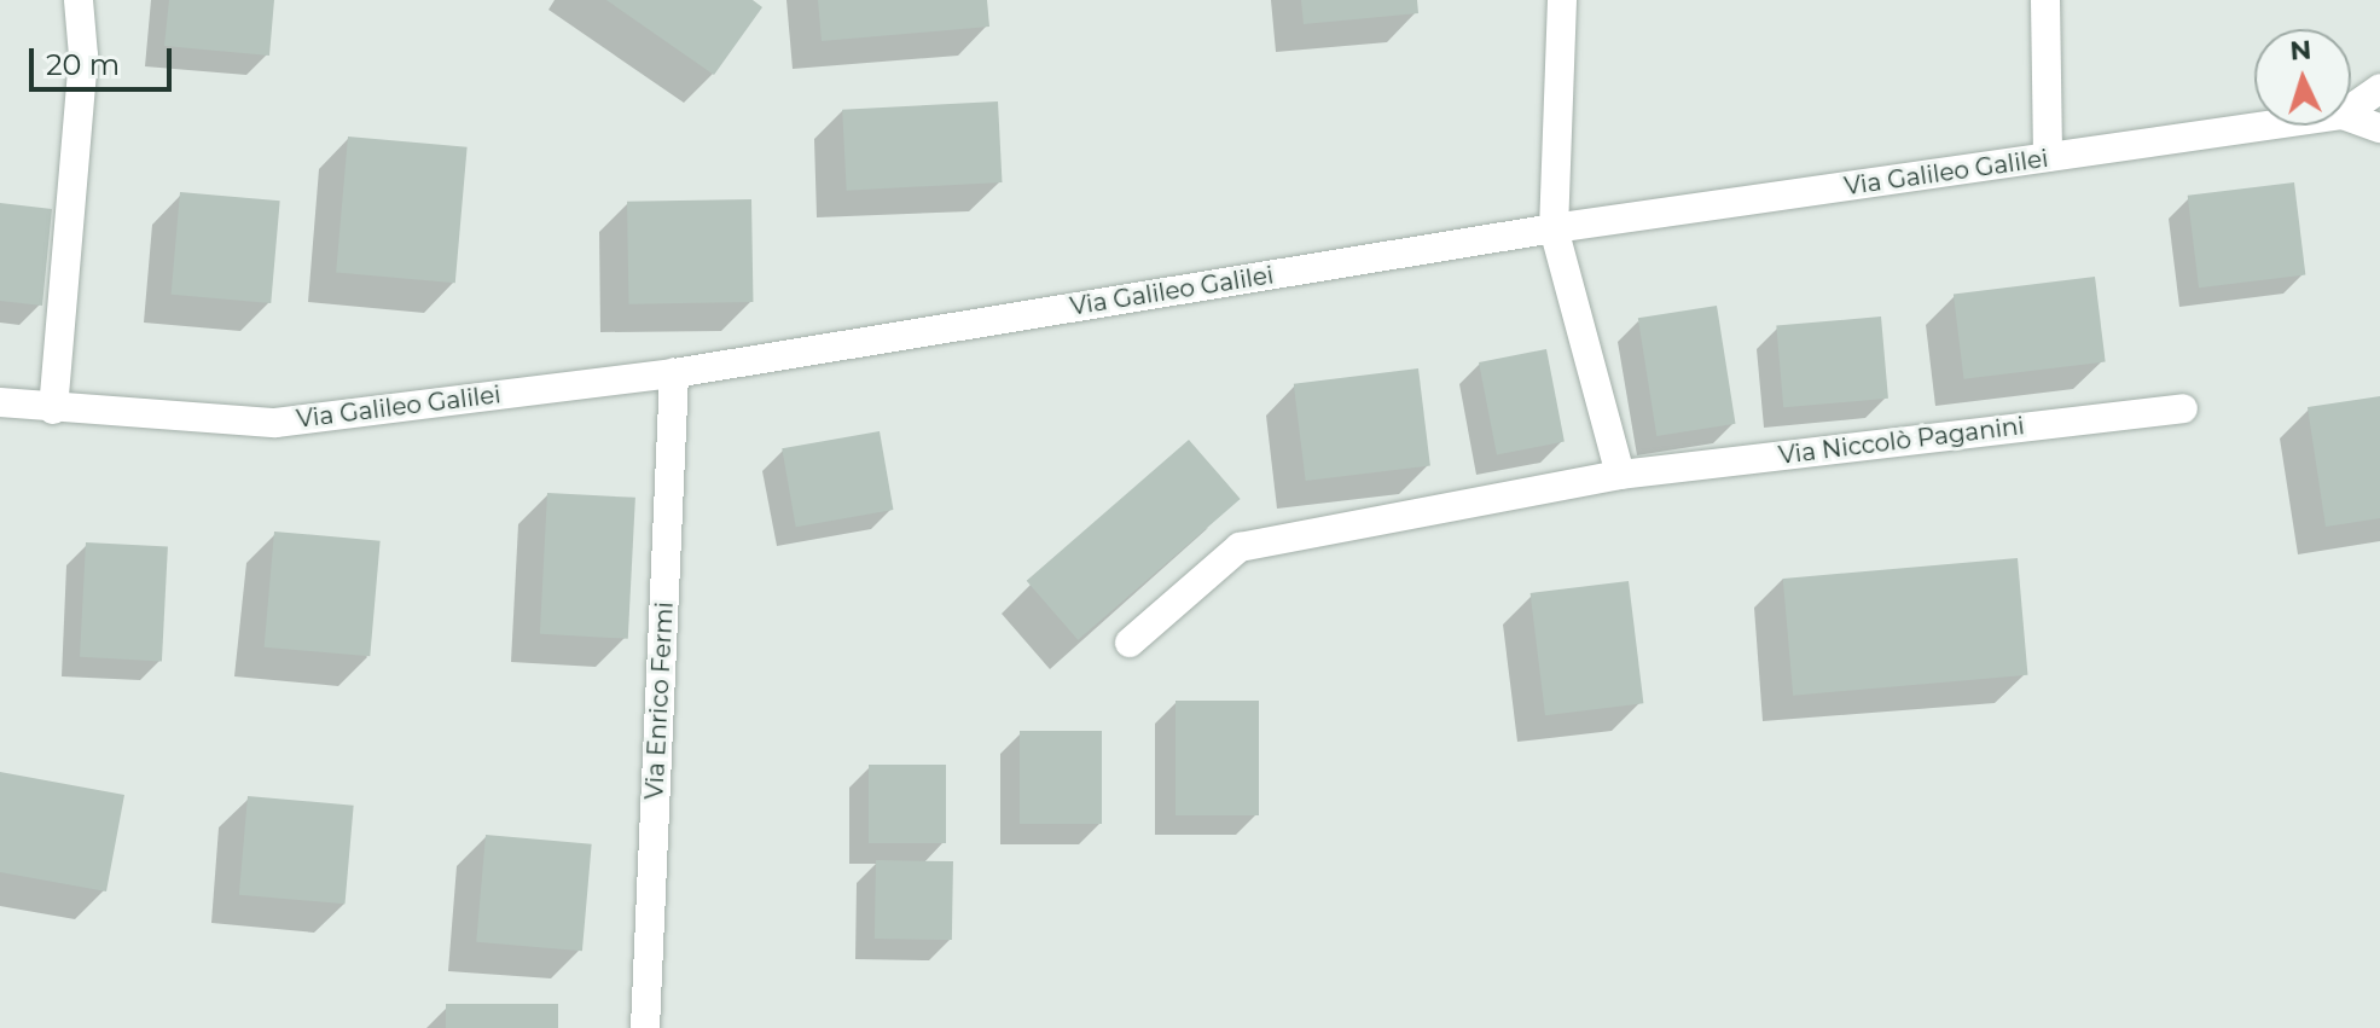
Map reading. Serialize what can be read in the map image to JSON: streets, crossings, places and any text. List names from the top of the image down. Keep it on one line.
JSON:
{"streets":{"street":["Via Galileo Galilei","Via Niccolò Paganini","Via Enrico Fermi"]},"crossings":[["Via Galileo Galilei","Via Enrico Fermi"]],"scale_bar":"20 m","north":"top"}
